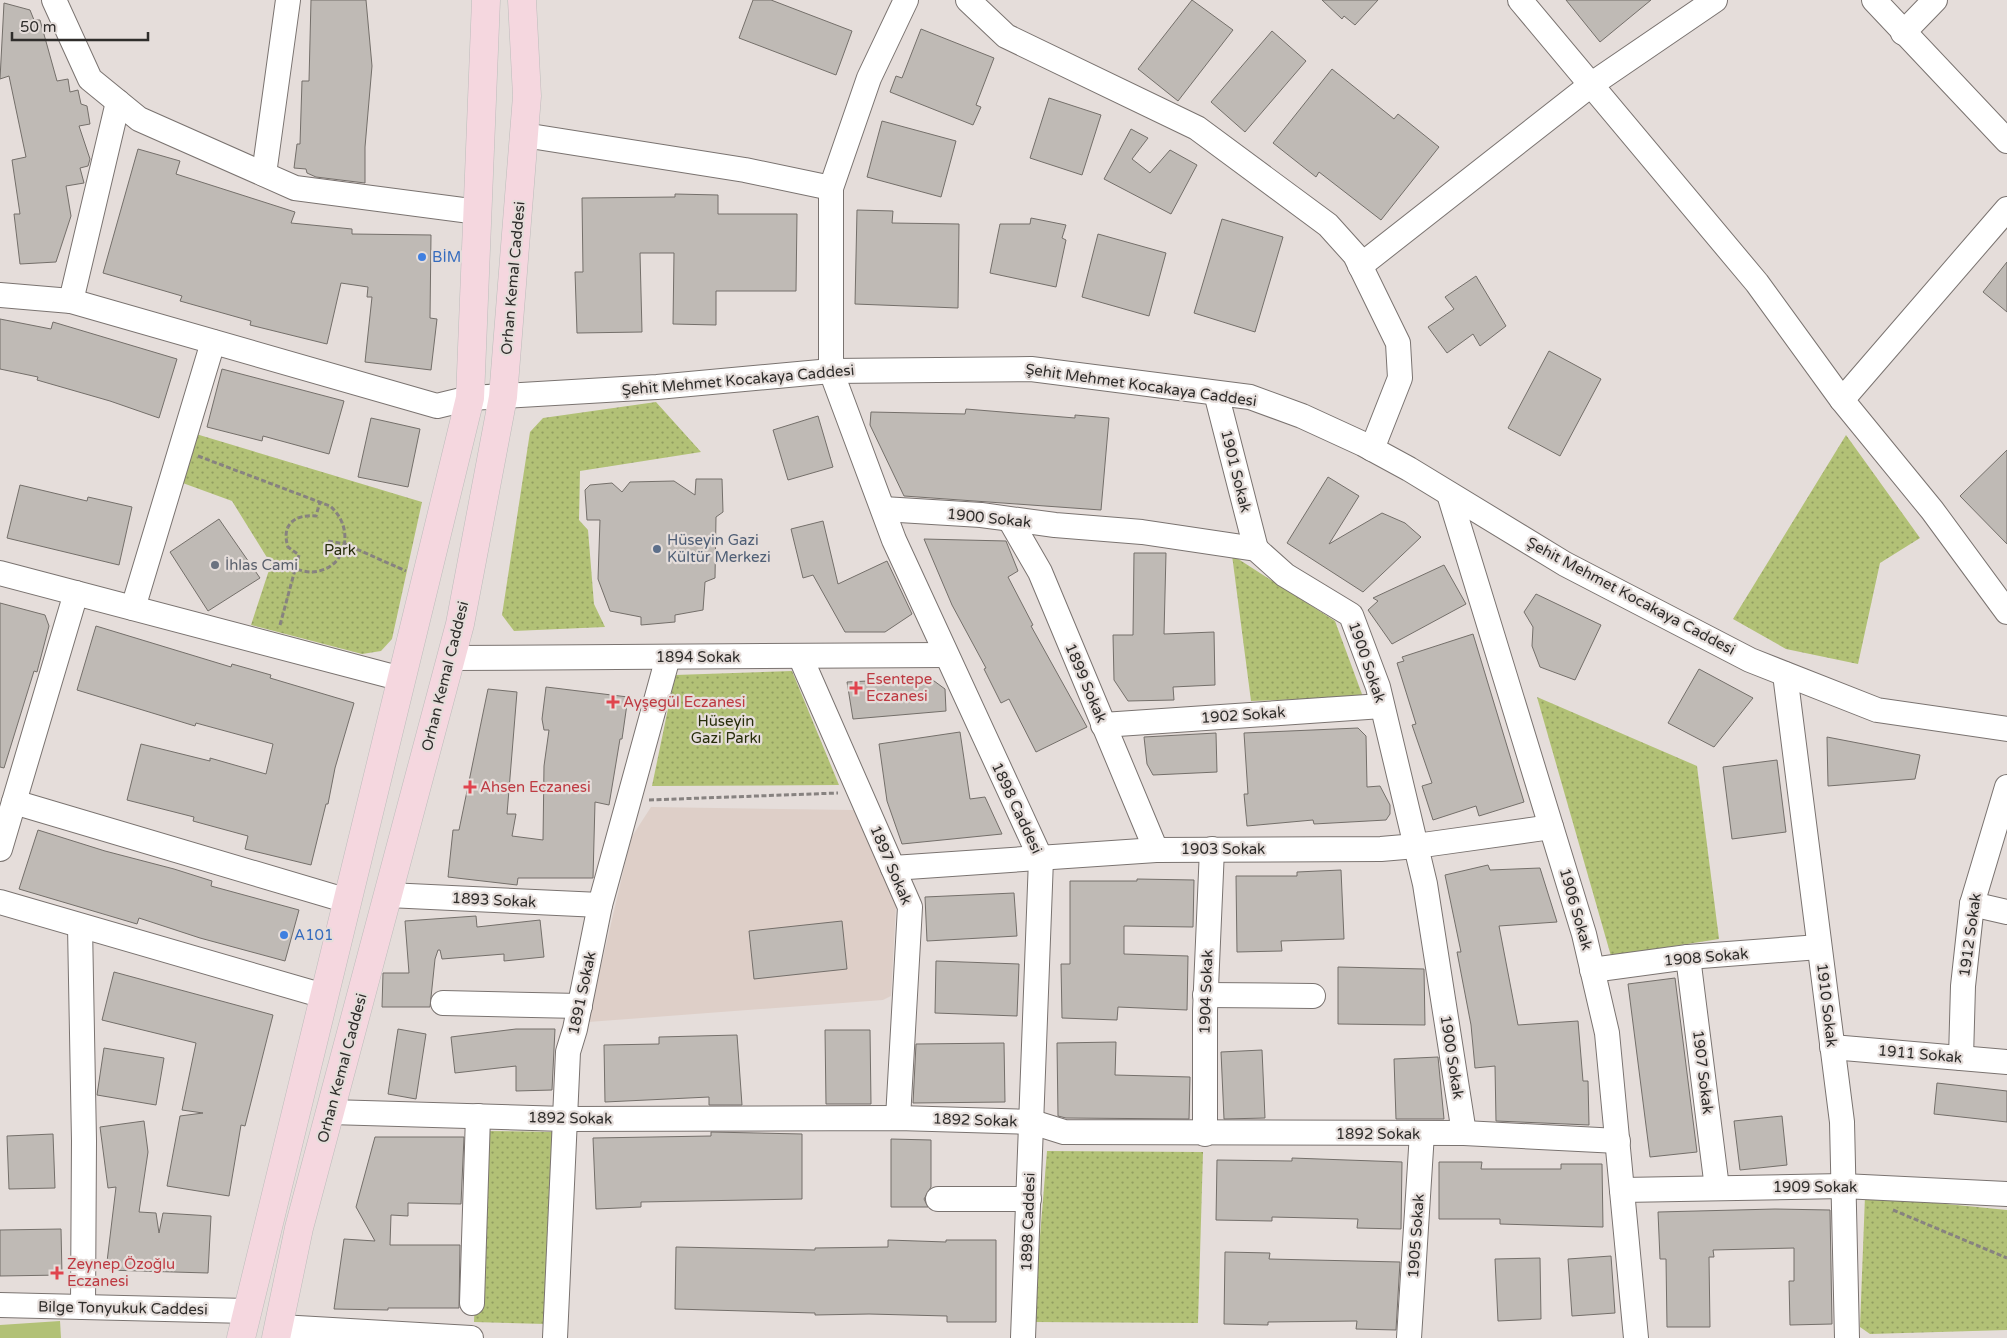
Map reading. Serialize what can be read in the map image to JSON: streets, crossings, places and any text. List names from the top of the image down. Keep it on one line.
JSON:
{"streets":{"main road":["Orhan Kemal Caddesi"],"street":["Şehit Mehmet Kocakaya Caddesi","1901 Sokak","1900 Sokak","1894 Sokak","1899 Sokak","1902 Sokak","1898 Caddesi","1903 Sokak","1897 Sokak","1893 Sokak","1906 Sokak","1912 Sokak","1908 Sokak","1904 Sokak","1891 Sokak","1910 Sokak","1911 Sokak","1907 Sokak","1892 Sokak","1909 Sokak","1905 Sokak","Bilge Tonyukuk Caddesi"]},"crossings":[["Orhan Kemal Caddesi","Şehit Mehmet Kocakaya Caddesi"],["Orhan Kemal Caddesi","1894 Sokak"],["Orhan Kemal Caddesi","1893 Sokak"],["Orhan Kemal Caddesi","1892 Sokak"],["Şehit Mehmet Kocakaya Caddesi","1901 Sokak"],["Şehit Mehmet Kocakaya Caddesi","1898 Caddesi"],["Şehit Mehmet Kocakaya Caddesi","1906 Sokak"],["Şehit Mehmet Kocakaya Caddesi","1910 Sokak"],["1901 Sokak","1900 Sokak"],["1900 Sokak","1899 Sokak"],["1900 Sokak","1902 Sokak"],["1900 Sokak","1898 Caddesi"],["1900 Sokak","1903 Sokak"],["1900 Sokak","1892 Sokak"],["1894 Sokak","1898 Caddesi"],["1894 Sokak","1897 Sokak"],["1894 Sokak","1891 Sokak"],["1899 Sokak","1902 Sokak"],["1899 Sokak","1903 Sokak"],["1898 Caddesi","1903 Sokak"],["1898 Caddesi","1892 Sokak"],["1903 Sokak","1897 Sokak"],["1903 Sokak","1906 Sokak"],["1903 Sokak","1904 Sokak"],["1897 Sokak","1892 Sokak"],["1893 Sokak","1891 Sokak"],["1906 Sokak","1908 Sokak"],["1906 Sokak","1892 Sokak"],["1906 Sokak","1909 Sokak"],["1912 Sokak","1911 Sokak"],["1908 Sokak","1910 Sokak"],["1908 Sokak","1907 Sokak"],["1904 Sokak","1892 Sokak"],["1891 Sokak","1892 Sokak"],["1910 Sokak","1911 Sokak"],["1910 Sokak","1909 Sokak"],["1907 Sokak","1909 Sokak"],["1892 Sokak","1905 Sokak"]],"parks":["Park","Hüseyin Gazi Parkı"],"places":{"other":["BİM","Hüseyin Gazi Kültür Merkezi","İhlas Cami","A101"],"health":["Esentepe Eczanesi","Ayşegül Eczanesi","Ahsen Eczanesi","Zeynep Özoğlu Eczanesi"]},"scale_bar":"50 m"}
